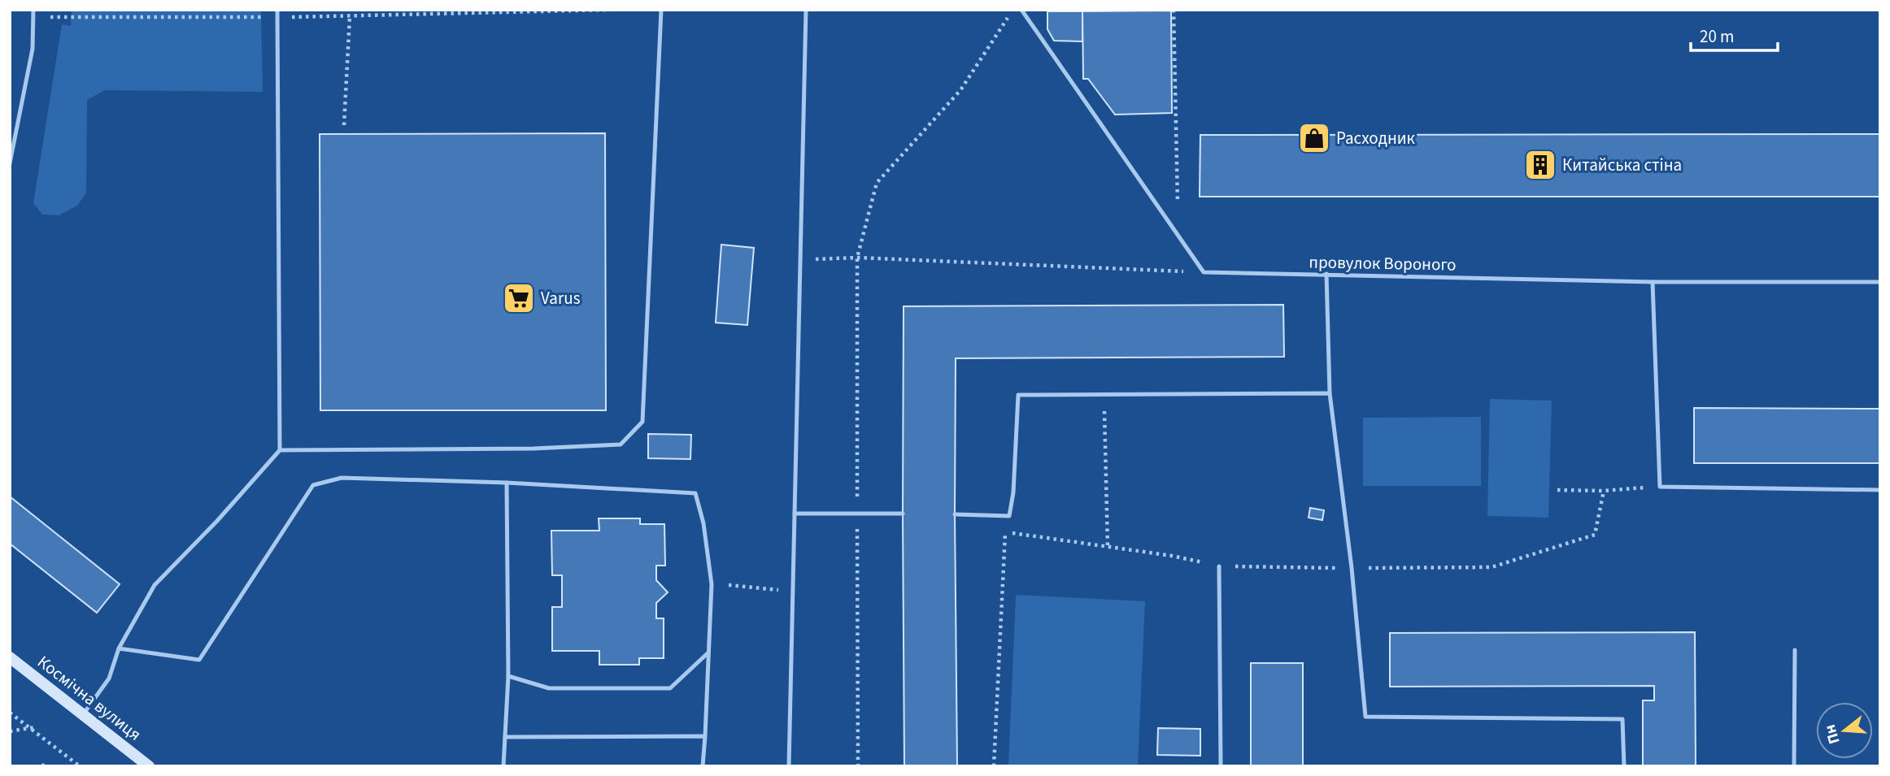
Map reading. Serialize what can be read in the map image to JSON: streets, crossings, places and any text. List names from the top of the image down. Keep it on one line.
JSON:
{"streets":{"main road":["Космічна вулиця"],"lane":["провулок Вороного"]},"places":{"shop":["Расходник"],"building":["Китайська стіна"],"supermarket":["Varus"]},"scale_bar":"20 m","north":"left"}
